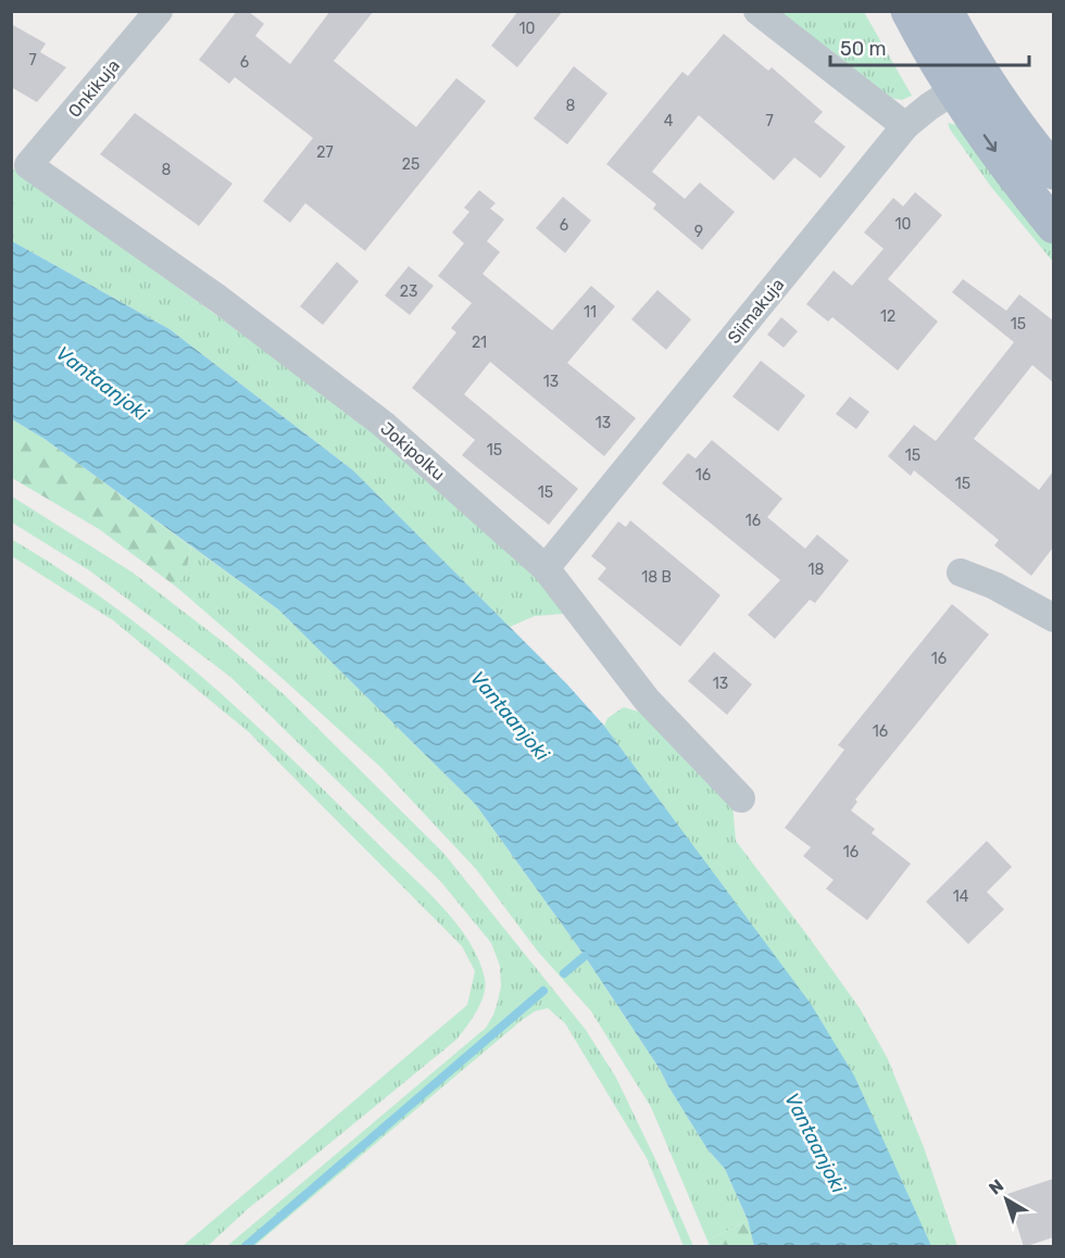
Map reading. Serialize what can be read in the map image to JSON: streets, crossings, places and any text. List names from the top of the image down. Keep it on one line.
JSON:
{"streets":{"street":["Onkikuja","Siimakuja","Jokipolku"]},"crossings":[["Onkikuja","Jokipolku"],["Siimakuja","Jokipolku"]],"water":["Vantaanjoki"],"house_numbers":["10","7","6","8","4","7","27","25","8","10","6","9","23","11","12","15","21","13","13","15","15","16","15","15","16","18","18 B","16","13","16","16","14"],"scale_bar":"50 m","north":"top left"}
